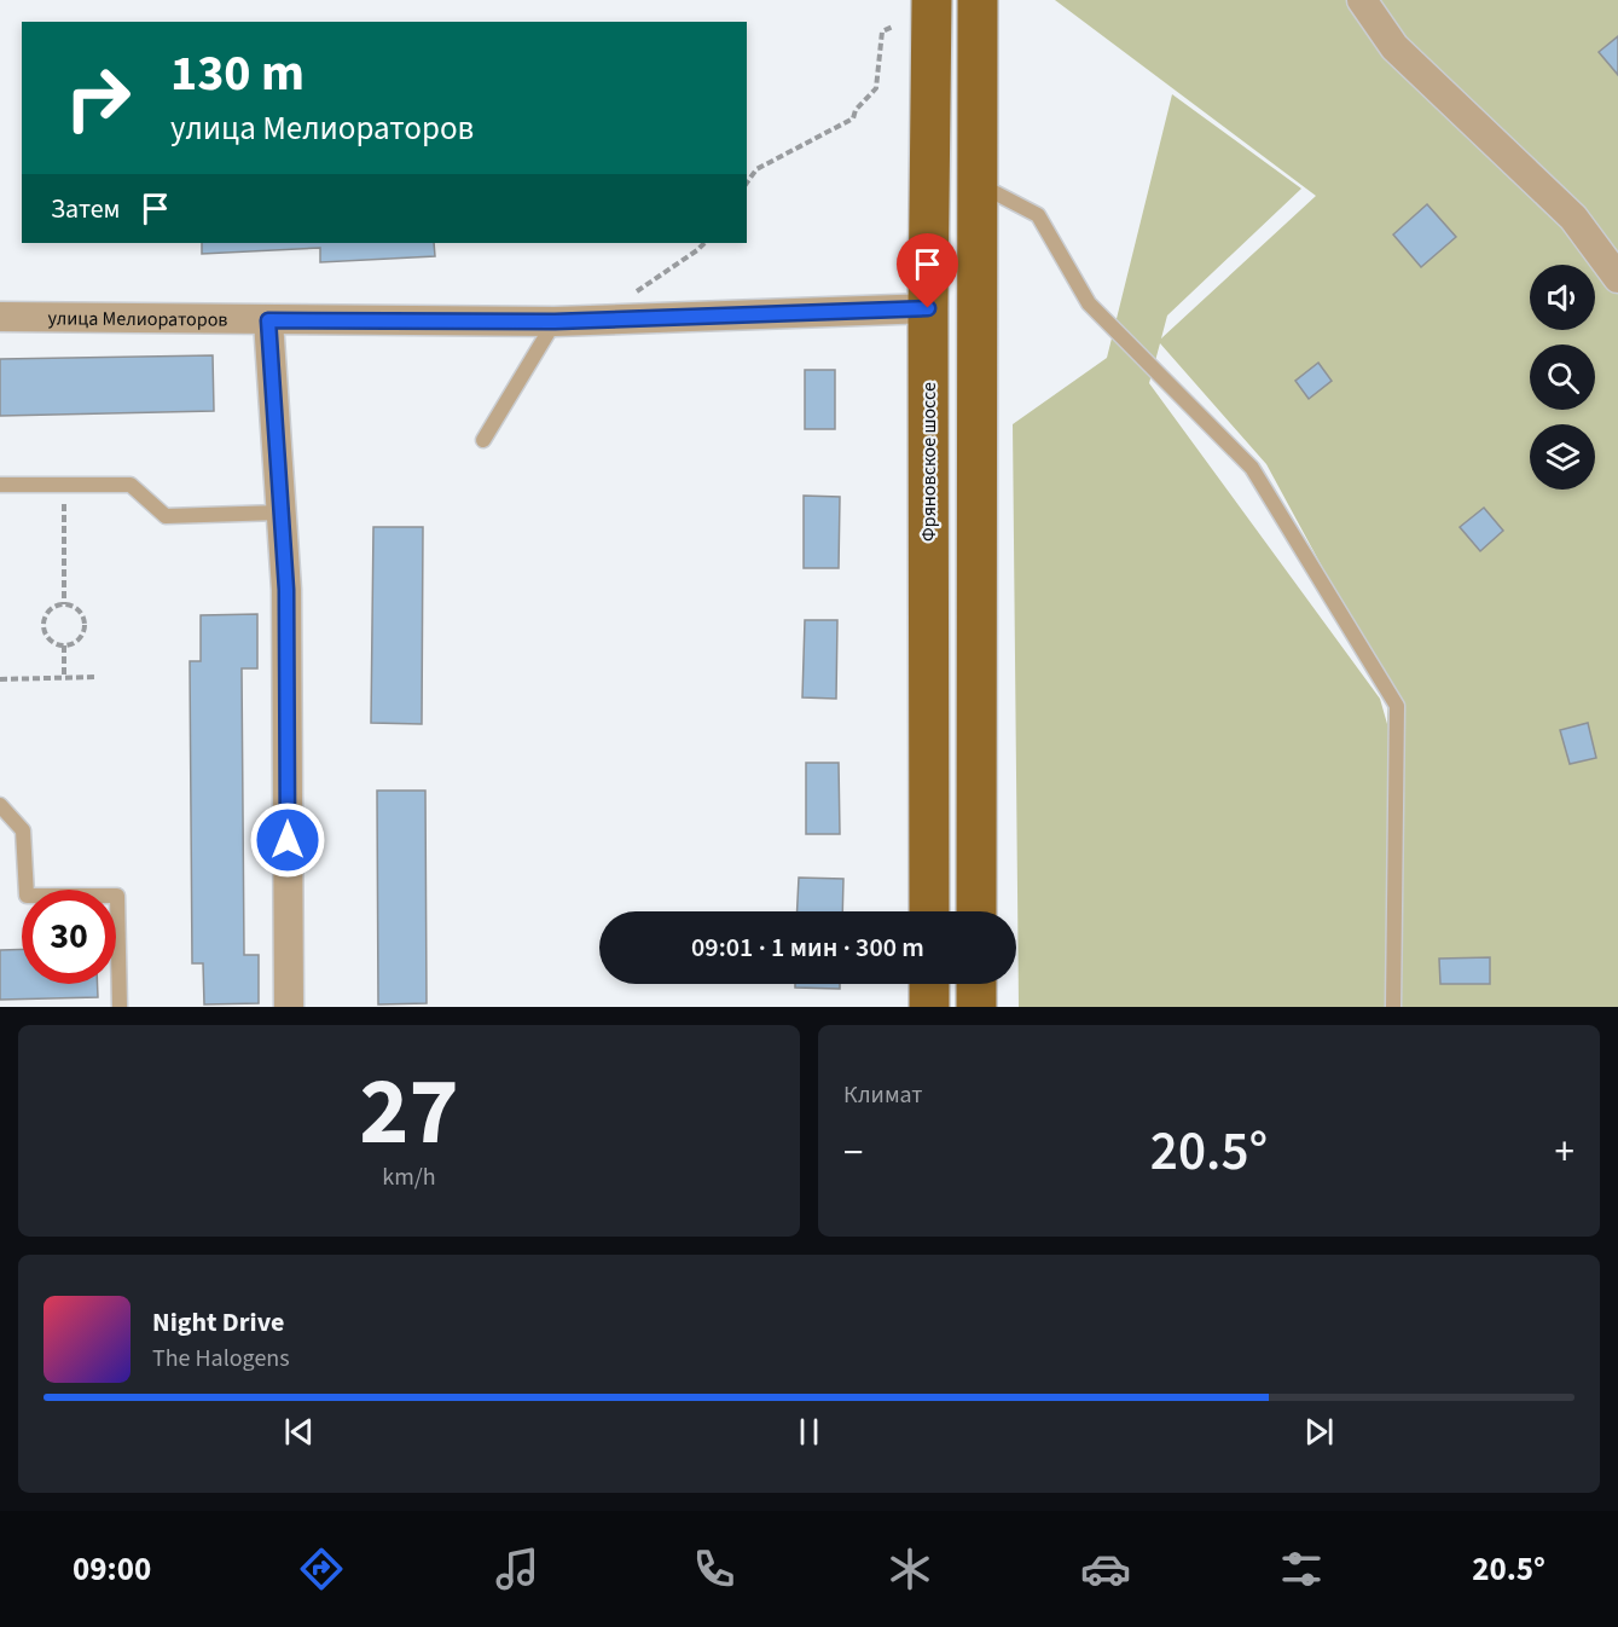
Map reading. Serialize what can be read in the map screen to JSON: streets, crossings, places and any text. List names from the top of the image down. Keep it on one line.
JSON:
{"streets":{"main road":["Фряновское шоссе"],"street":["улица Мелиораторов"]},"crossings":[["улица Мелиораторов","Фряновское шоссе"]],"page":{"turn":["130 m","улица Мелиораторов"],"then":"Затем","limit":"30","trip":"09:01 · 1 мин · 300 m","tile":[["27","km/h"],"Климат"],"heat":["−","20.5°","+"],"song":["Night Drive","The Halogens"],"tabs":["09:00","20.5°"]}}
